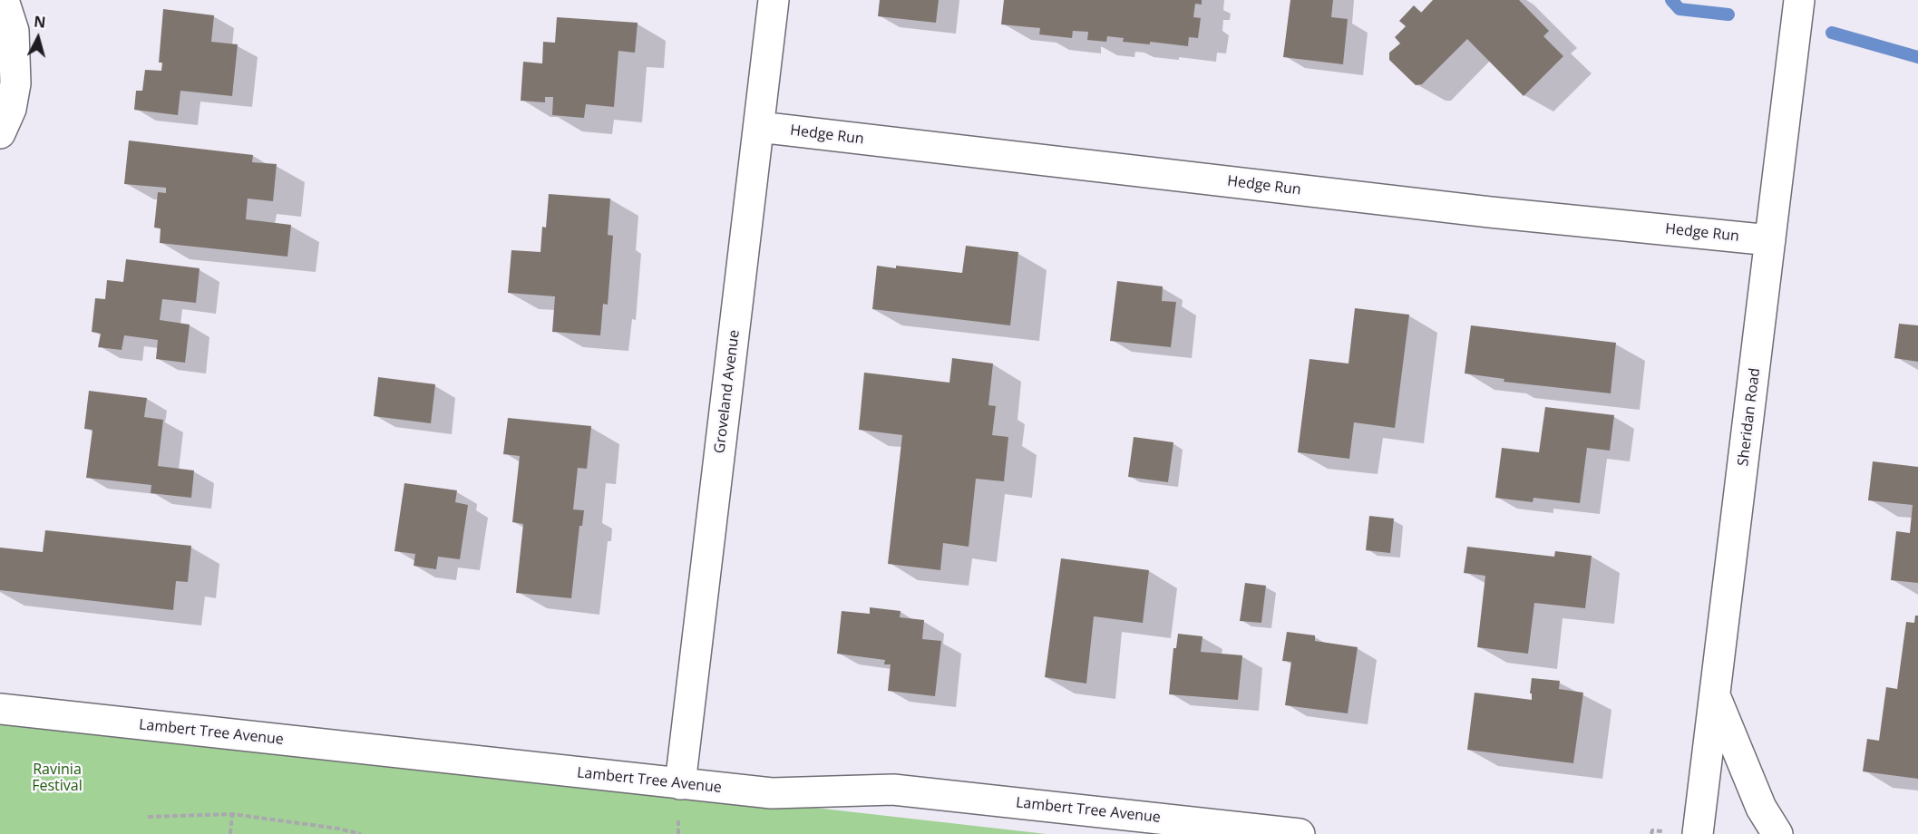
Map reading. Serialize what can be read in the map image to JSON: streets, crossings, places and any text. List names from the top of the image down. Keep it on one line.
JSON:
{"streets":{"street":["Hedge Run","Groveland Avenue","Sheridan Road","Lambert Tree Avenue"]},"crossings":[["Hedge Run","Groveland Avenue"],["Hedge Run","Sheridan Road"],["Groveland Avenue","Lambert Tree Avenue"]],"parks":["Ravinia Festival"],"north":"top"}
